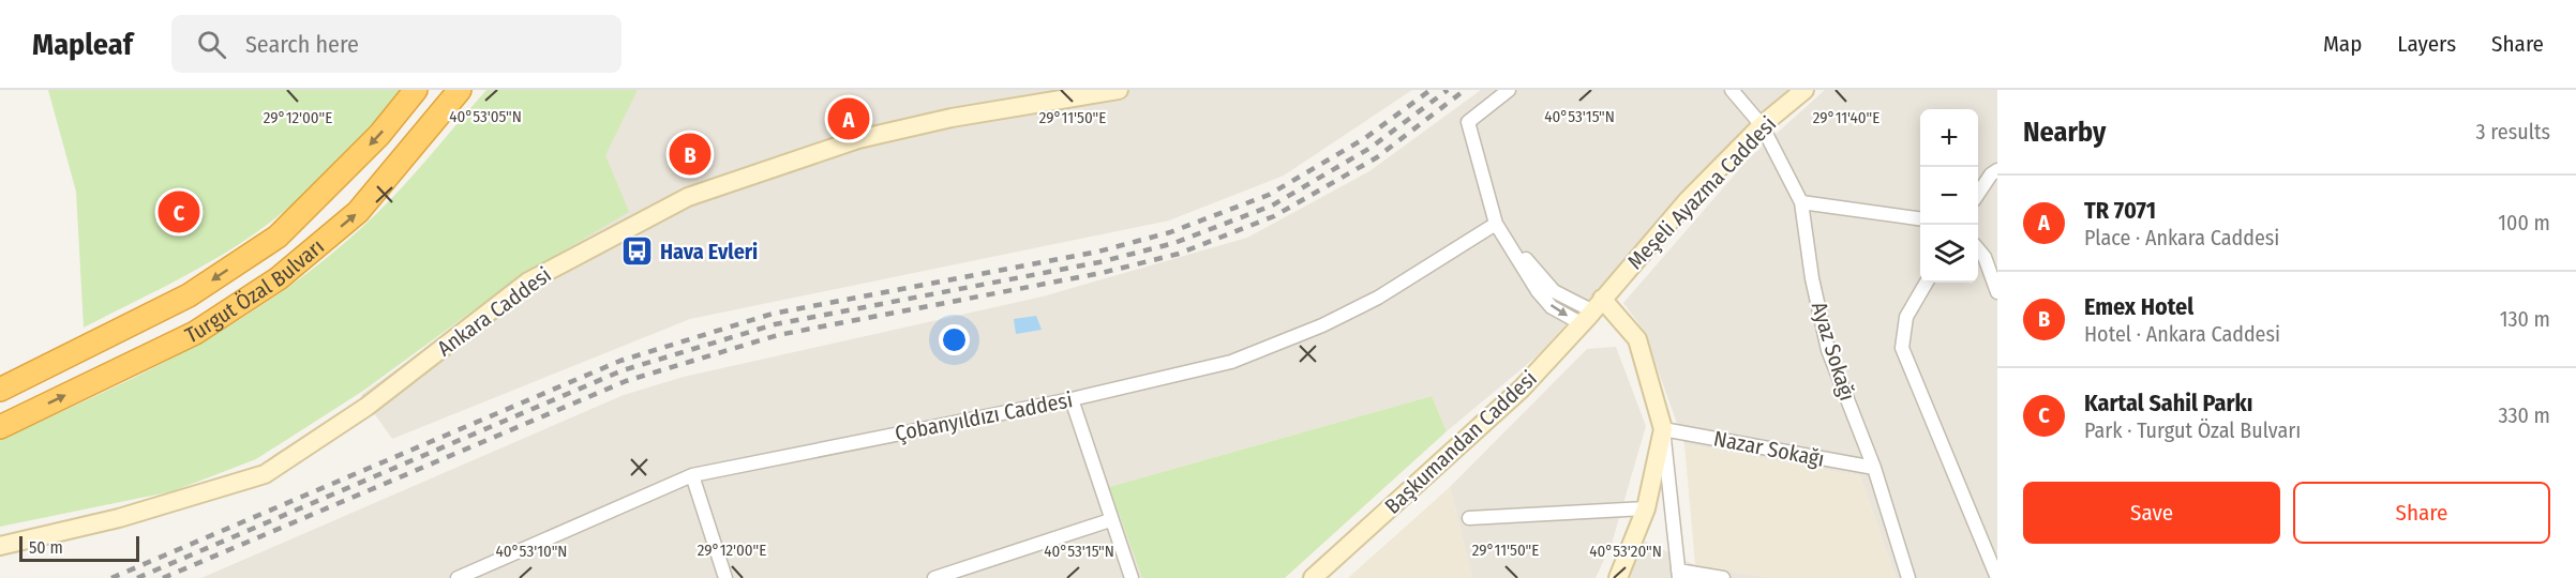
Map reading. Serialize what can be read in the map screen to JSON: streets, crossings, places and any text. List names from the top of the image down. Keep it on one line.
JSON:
{"streets":{"highway":["Turgut Özal Bulvarı"],"main road":["Meşeli Ayazma Caddesi","Ankara Caddesi","Başkumandan Caddesi"],"street":["Ayaz Sokağı","Çobanyıldızı Caddesi","Nazar Sokağı"]},"crossings":[["Meşeli Ayazma Caddesi","Ayaz Sokağı"],["Meşeli Ayazma Caddesi","Başkumandan Caddesi"],["Ayaz Sokağı","Nazar Sokağı"]],"places":{"bus stop":["Hava Evleri"]},"scale_bar":"50 m","page":{"header":"Mapleaf","search":"Search here","nav":["Map","Layers","Share"],"heading":["Nearby","3 results"],"pins":["A","B","C"],"map_buttons":["+","−"],"list":[{"mark":"A","name":"TR 7071","note":"Place · Ankara Caddesi","value":"100 m"},{"mark":"B","name":"Emex Hotel","note":"Hotel · Ankara Caddesi","value":"130 m"},{"mark":"C","name":"Kartal Sahil Parkı","note":"Park · Turgut Özal Bulvarı","value":"330 m"}],"buttons":["Save","Share"],"scale":"50 m"},"coordinates":["40°53'05\"N","40°53'15\"N","29°12'00\"E","29°11'50\"E","29°11'40\"E","40°53'10\"N","40°53'20\"N"]}
